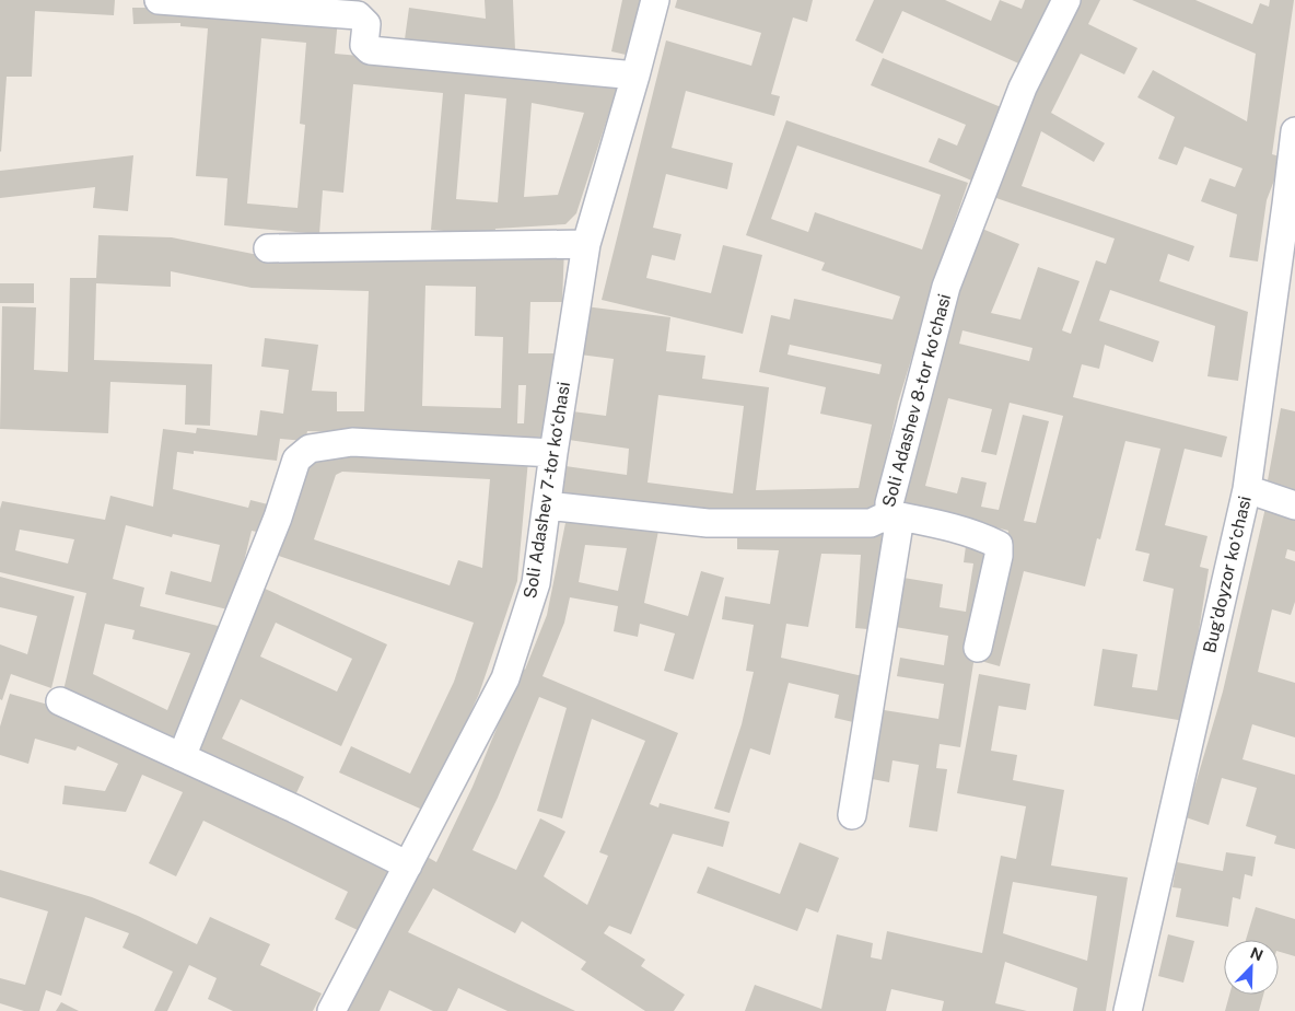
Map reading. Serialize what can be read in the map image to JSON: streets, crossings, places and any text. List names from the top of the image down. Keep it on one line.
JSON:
{"streets":{"street":["Soli Adashev 8-tor koʻchasi","Soli Adashev 7-tor koʻchasi","Bug'doyzor koʻchasi"]},"crossings":[["Soli Adashev 8-tor koʻchasi","Soli Adashev 7-tor koʻchasi"]],"north":"top right"}
